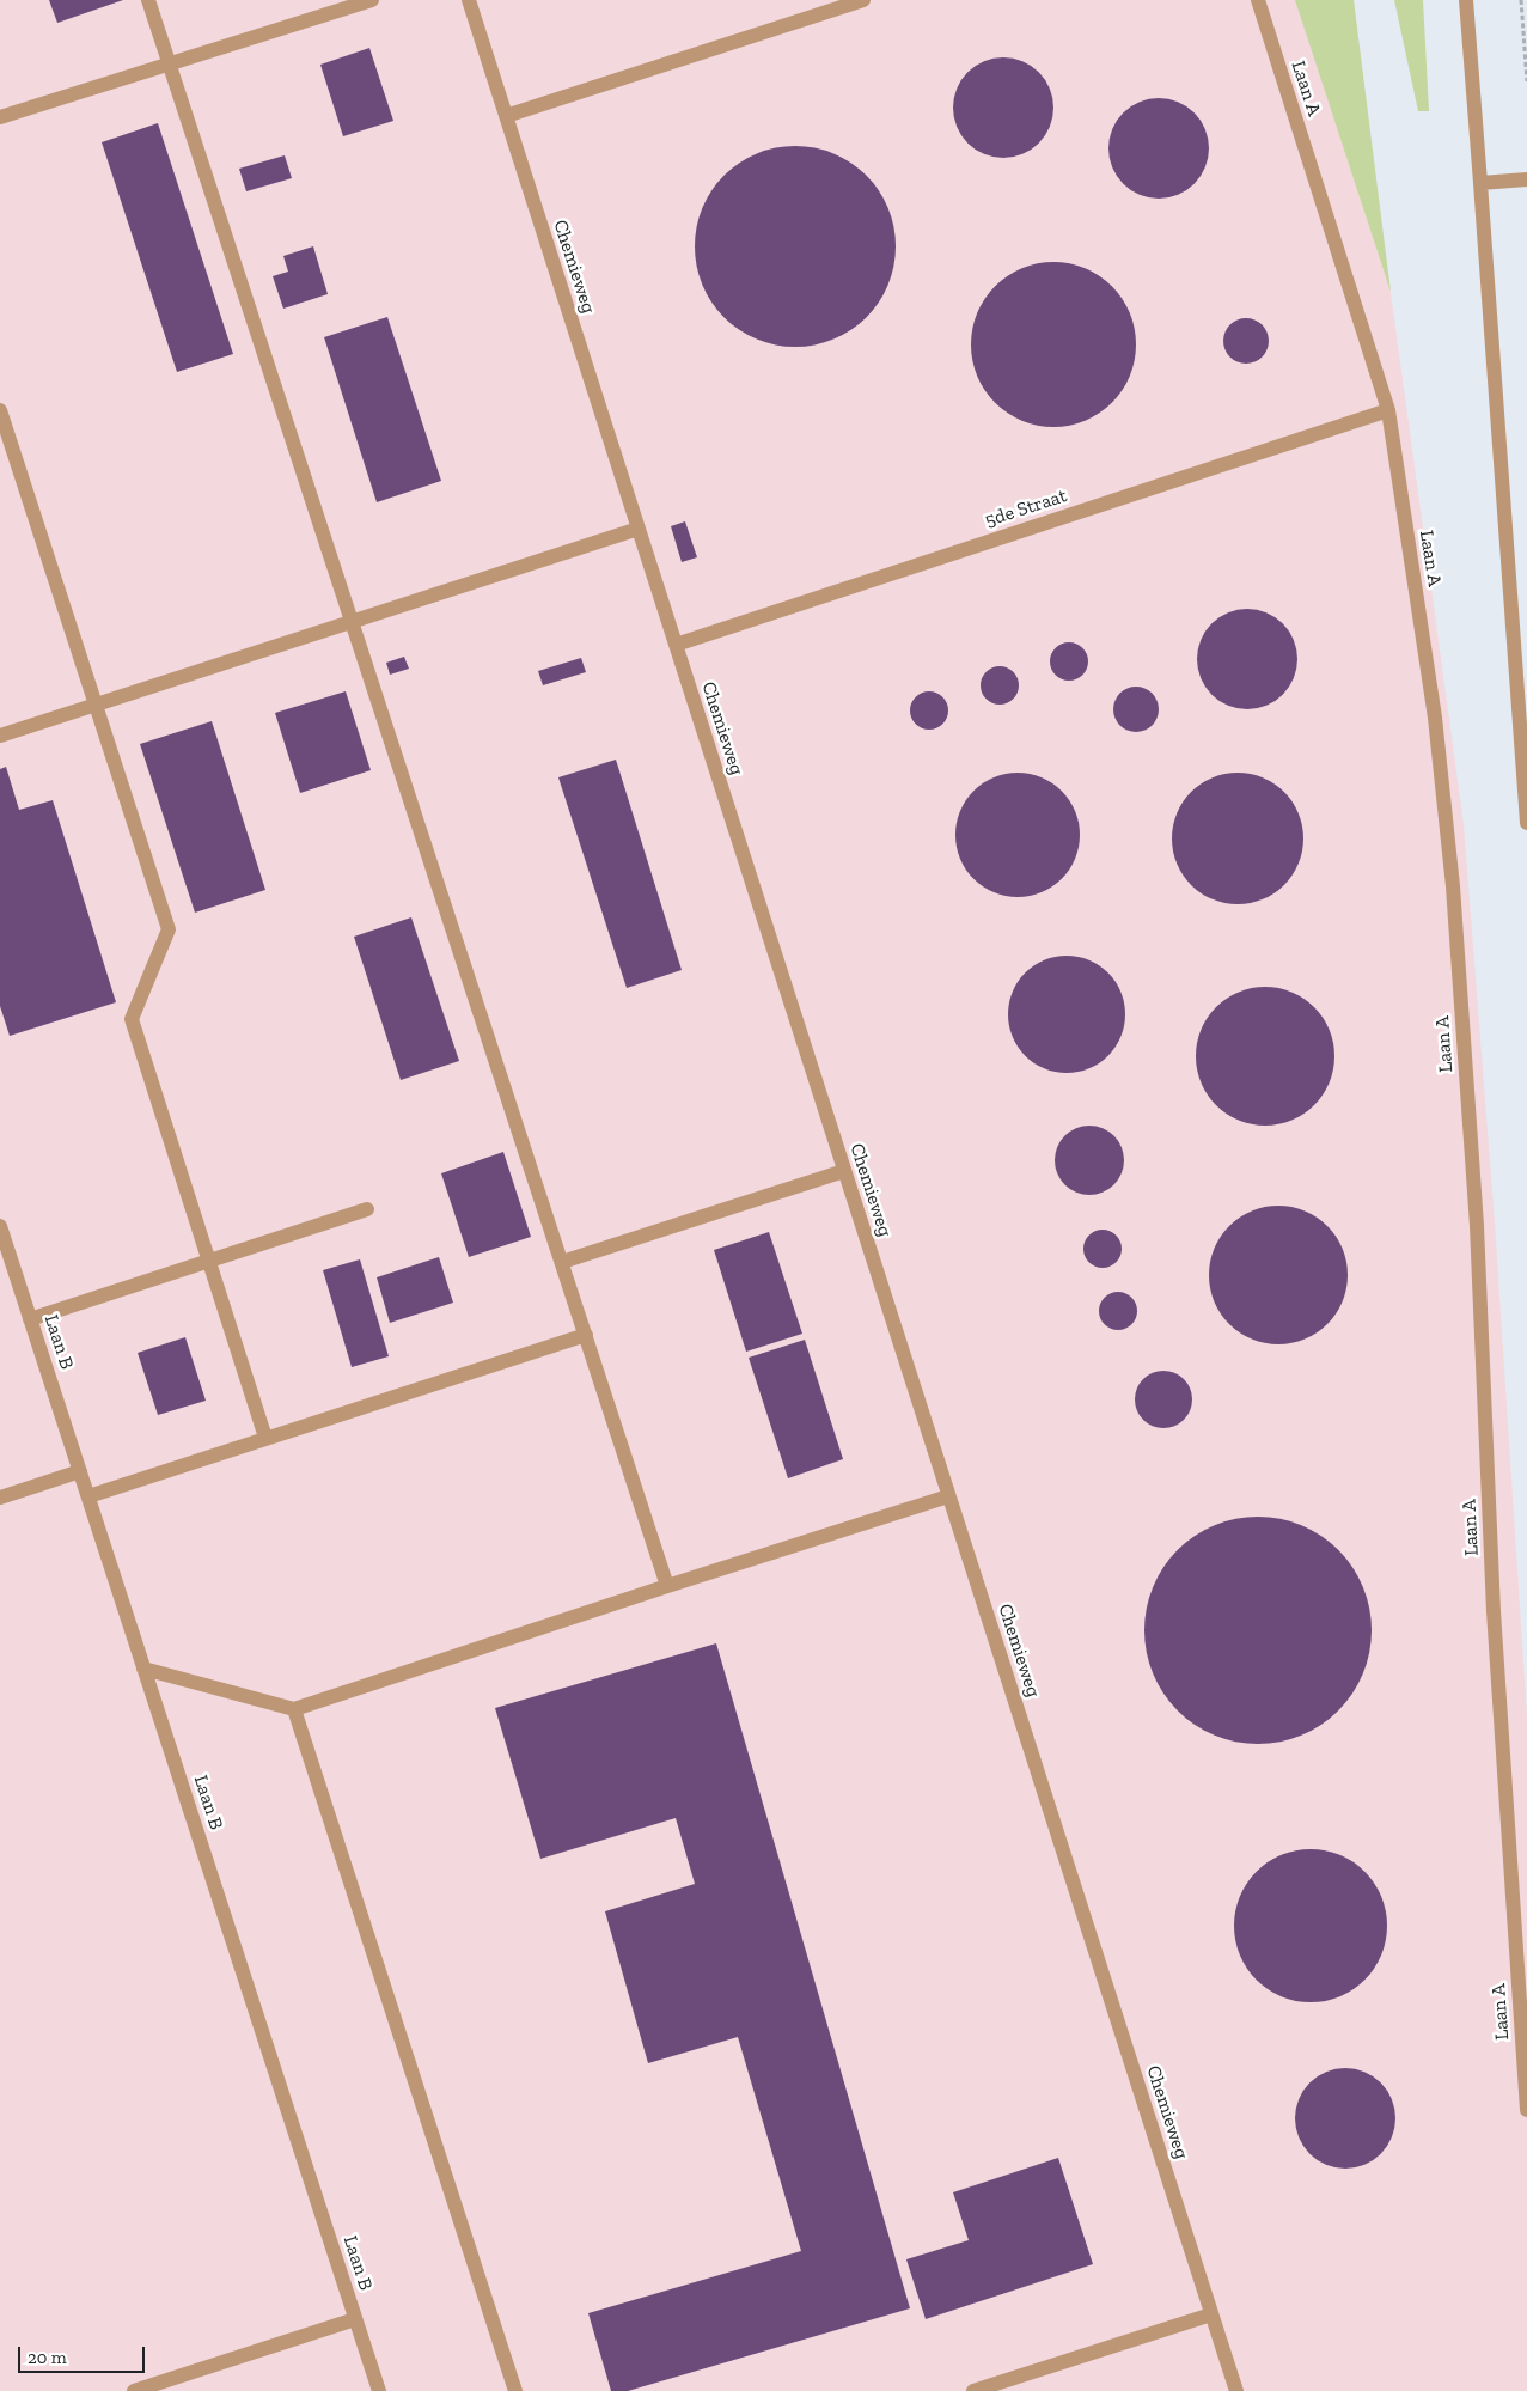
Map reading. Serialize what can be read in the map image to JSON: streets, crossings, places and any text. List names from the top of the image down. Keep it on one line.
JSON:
{"streets":{"lane":["Laan A","Chemieweg","5de Straat","Laan B"]},"crossings":[["Laan A","5de Straat"],["Chemieweg","5de Straat"]],"scale_bar":"20 m"}
